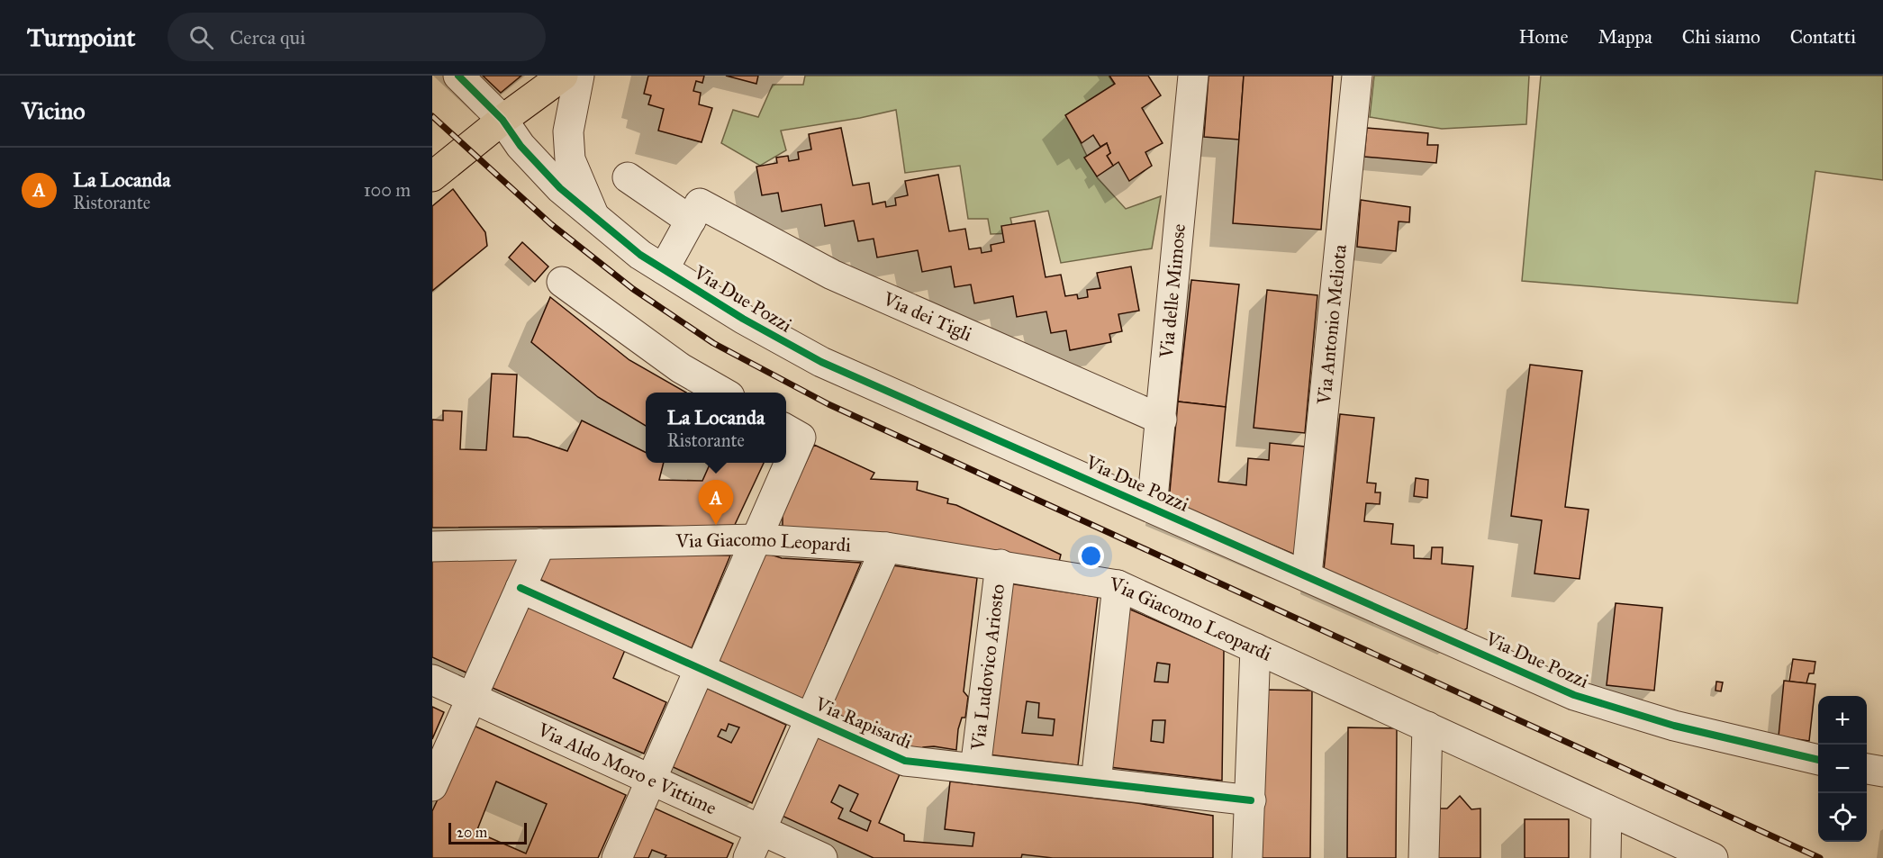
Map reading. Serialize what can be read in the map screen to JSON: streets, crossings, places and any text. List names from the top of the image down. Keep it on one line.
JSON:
{"streets":{"street":["Via delle Mimose","Via Due Pozzi","Via dei Tigli","Via Antonio Meliota","Via Giacomo Leopardi","Via Ludovico Ariosto","Via Rapisardi","Via Aldo Moro e Vittime"]},"crossings":[["Via delle Mimose","Via Due Pozzi"],["Via delle Mimose","Via dei Tigli"],["Via Due Pozzi","Via Antonio Meliota"],["Via Giacomo Leopardi","Via Ludovico Ariosto"],["Via Ludovico Ariosto","Via Rapisardi"]],"scale_bar":"20 m","page":{"header":"Turnpoint","search":"Cerca qui","nav":["Home","Mappa","Chi siamo","Contatti"],"heading":"Vicino","list":[{"mark":"A","name":"La Locanda","note":"Ristorante","value":"100 m"}],"popup":["La Locanda","Ristorante"],"pins":"A","map_buttons":["+","−"],"scale":"20 m"}}
